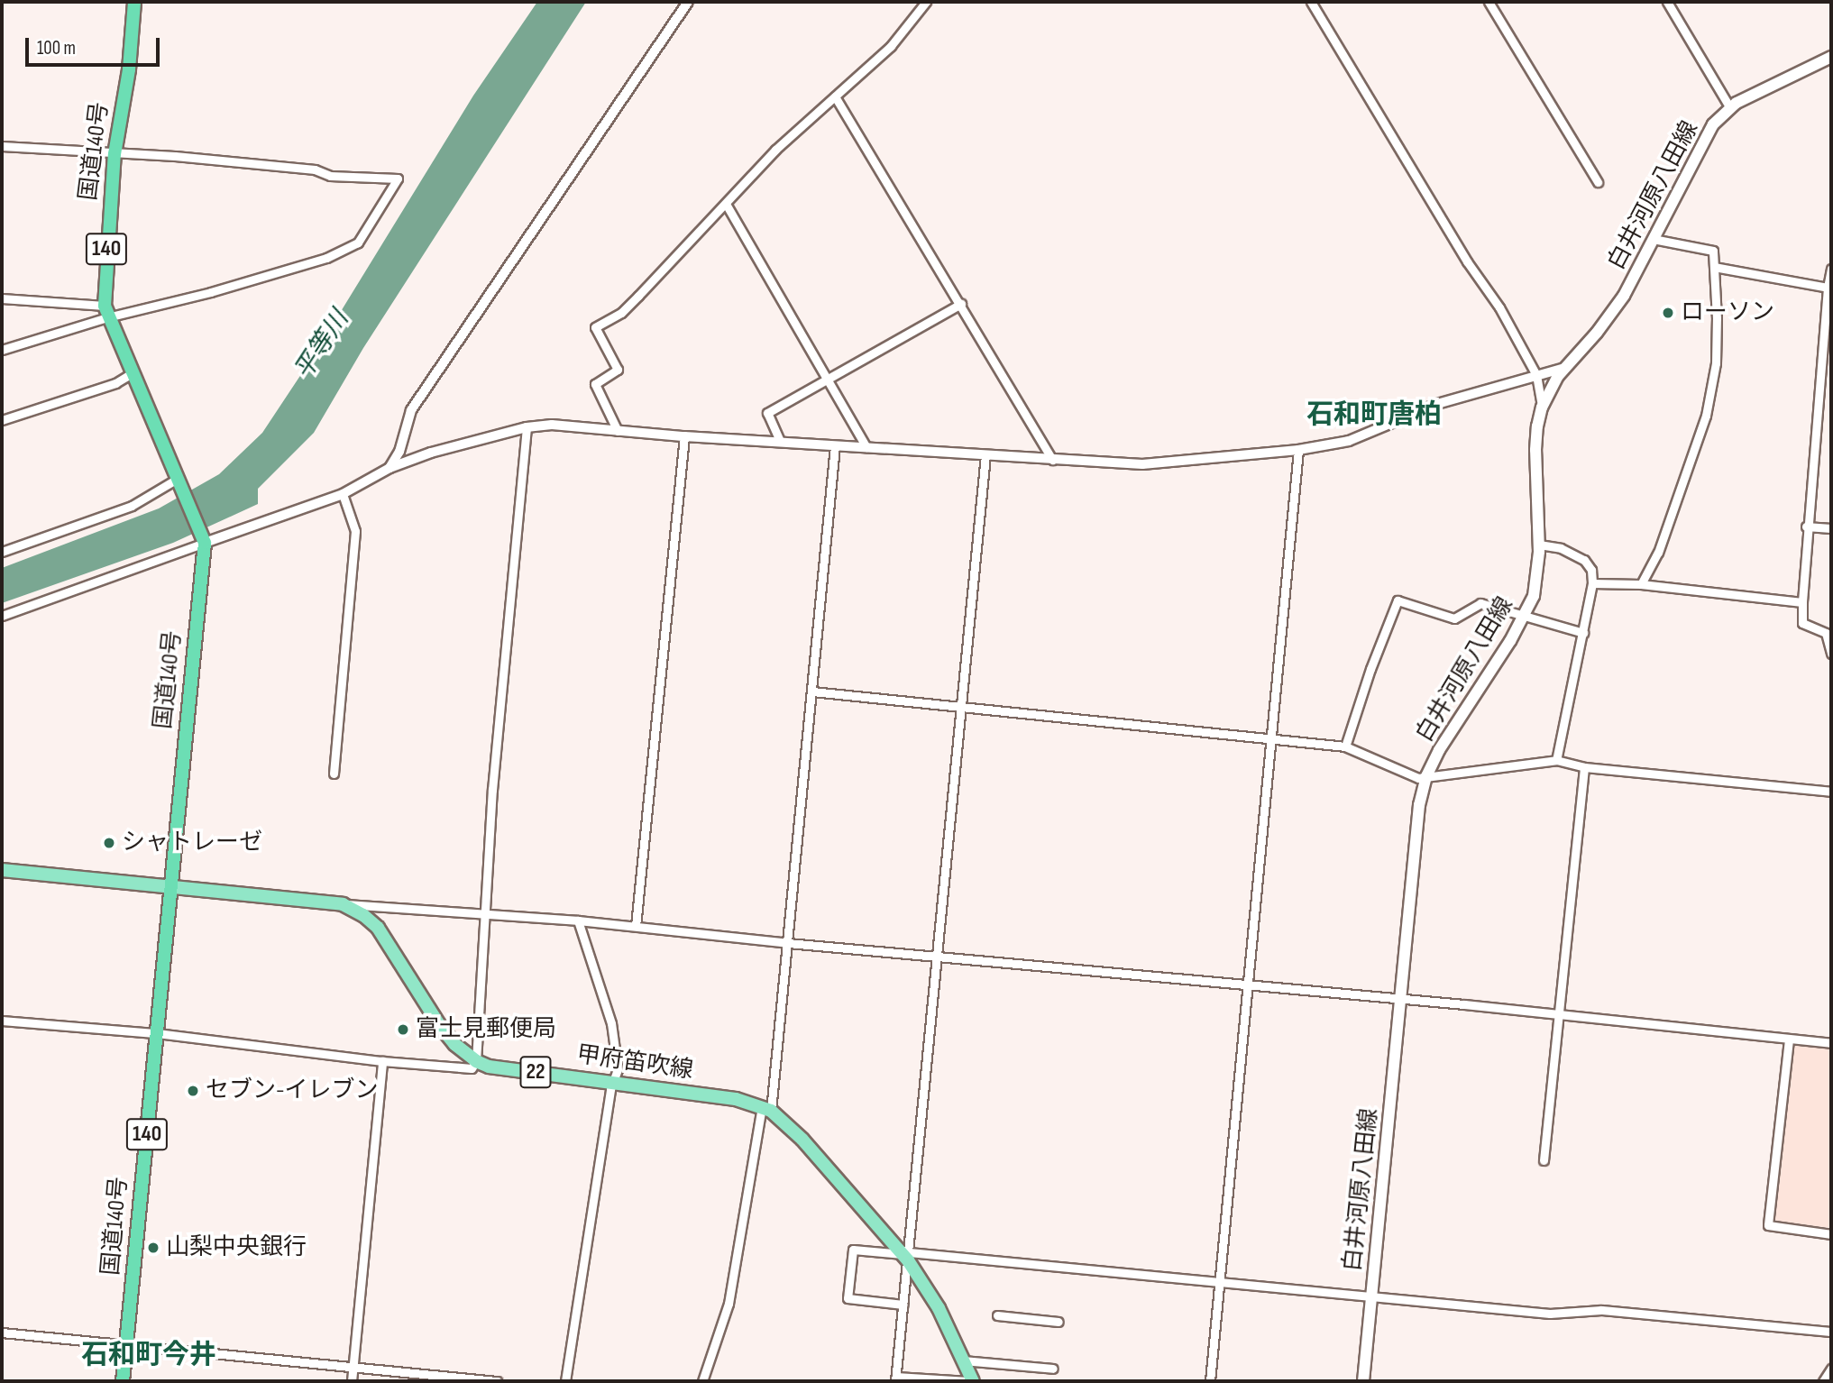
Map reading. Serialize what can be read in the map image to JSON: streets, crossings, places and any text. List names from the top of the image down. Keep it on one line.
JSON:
{"streets":{"highway":["国道140号","140"],"main road":["白井河原八田線","甲府笛吹線","22"]},"crossings":[["国道140号","甲府笛吹線"]],"districts":["石和町唐柏","石和町今井"],"water":["平等川"],"places":["ローソン","シャトレーゼ","富士見郵便局","セブン-イレブン","山梨中央銀行"],"scale_bar":"100 m"}
